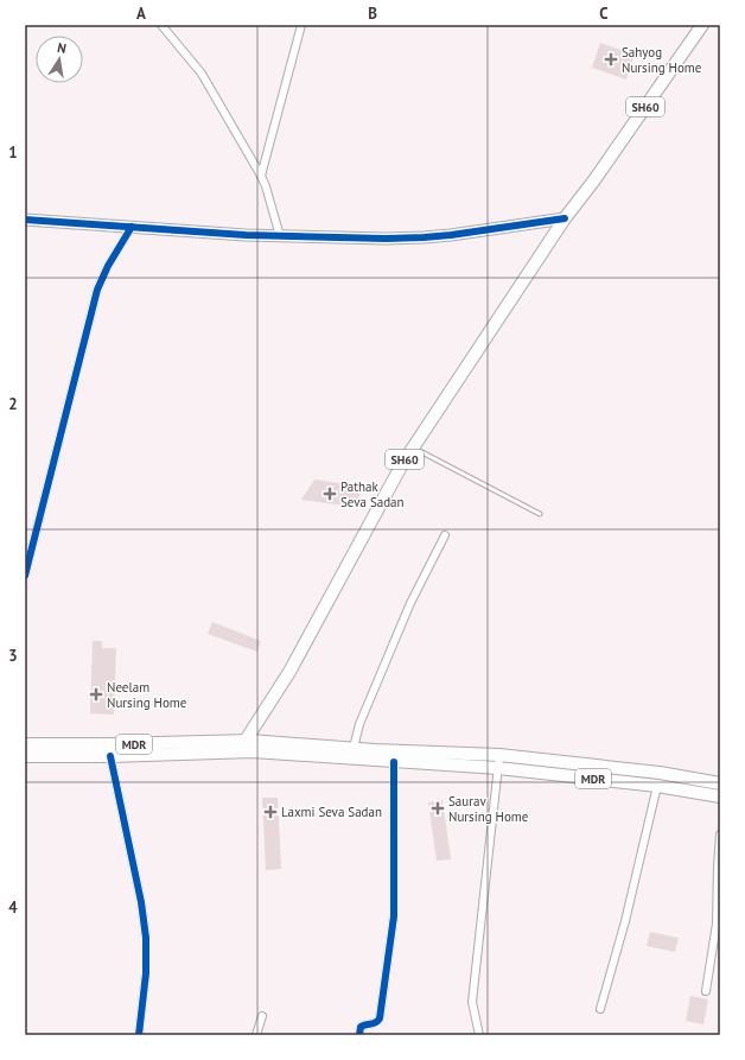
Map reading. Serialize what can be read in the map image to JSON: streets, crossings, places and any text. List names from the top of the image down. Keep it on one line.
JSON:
{"streets":{"main road":["SH60","MDR"]},"crossings":[["SH60","MDR"]],"places":{"health":["Sahyog Nursing Home","Pathak Seva Sadan","Neelam Nursing Home","Saurav Nursing Home","Laxmi Seva Sadan"]},"north":"top","grid":{"columns":["A","B","C"],"rows":["1","2","3","4"]}}
